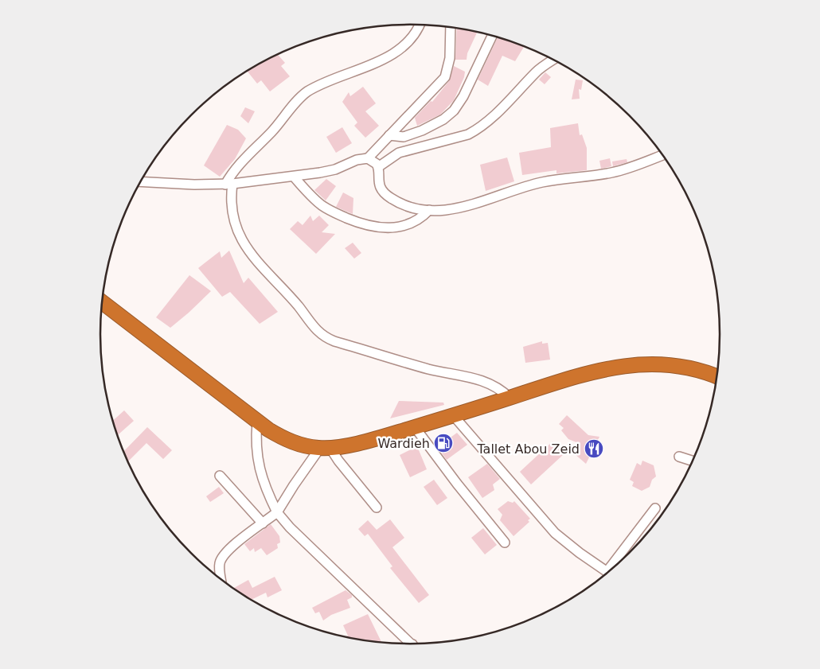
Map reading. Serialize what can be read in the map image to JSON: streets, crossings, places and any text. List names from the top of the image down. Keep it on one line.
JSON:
{"places":{"fuel station":["Wardieh"],"restaurant":["Tallet Abou Zeid"]}}
